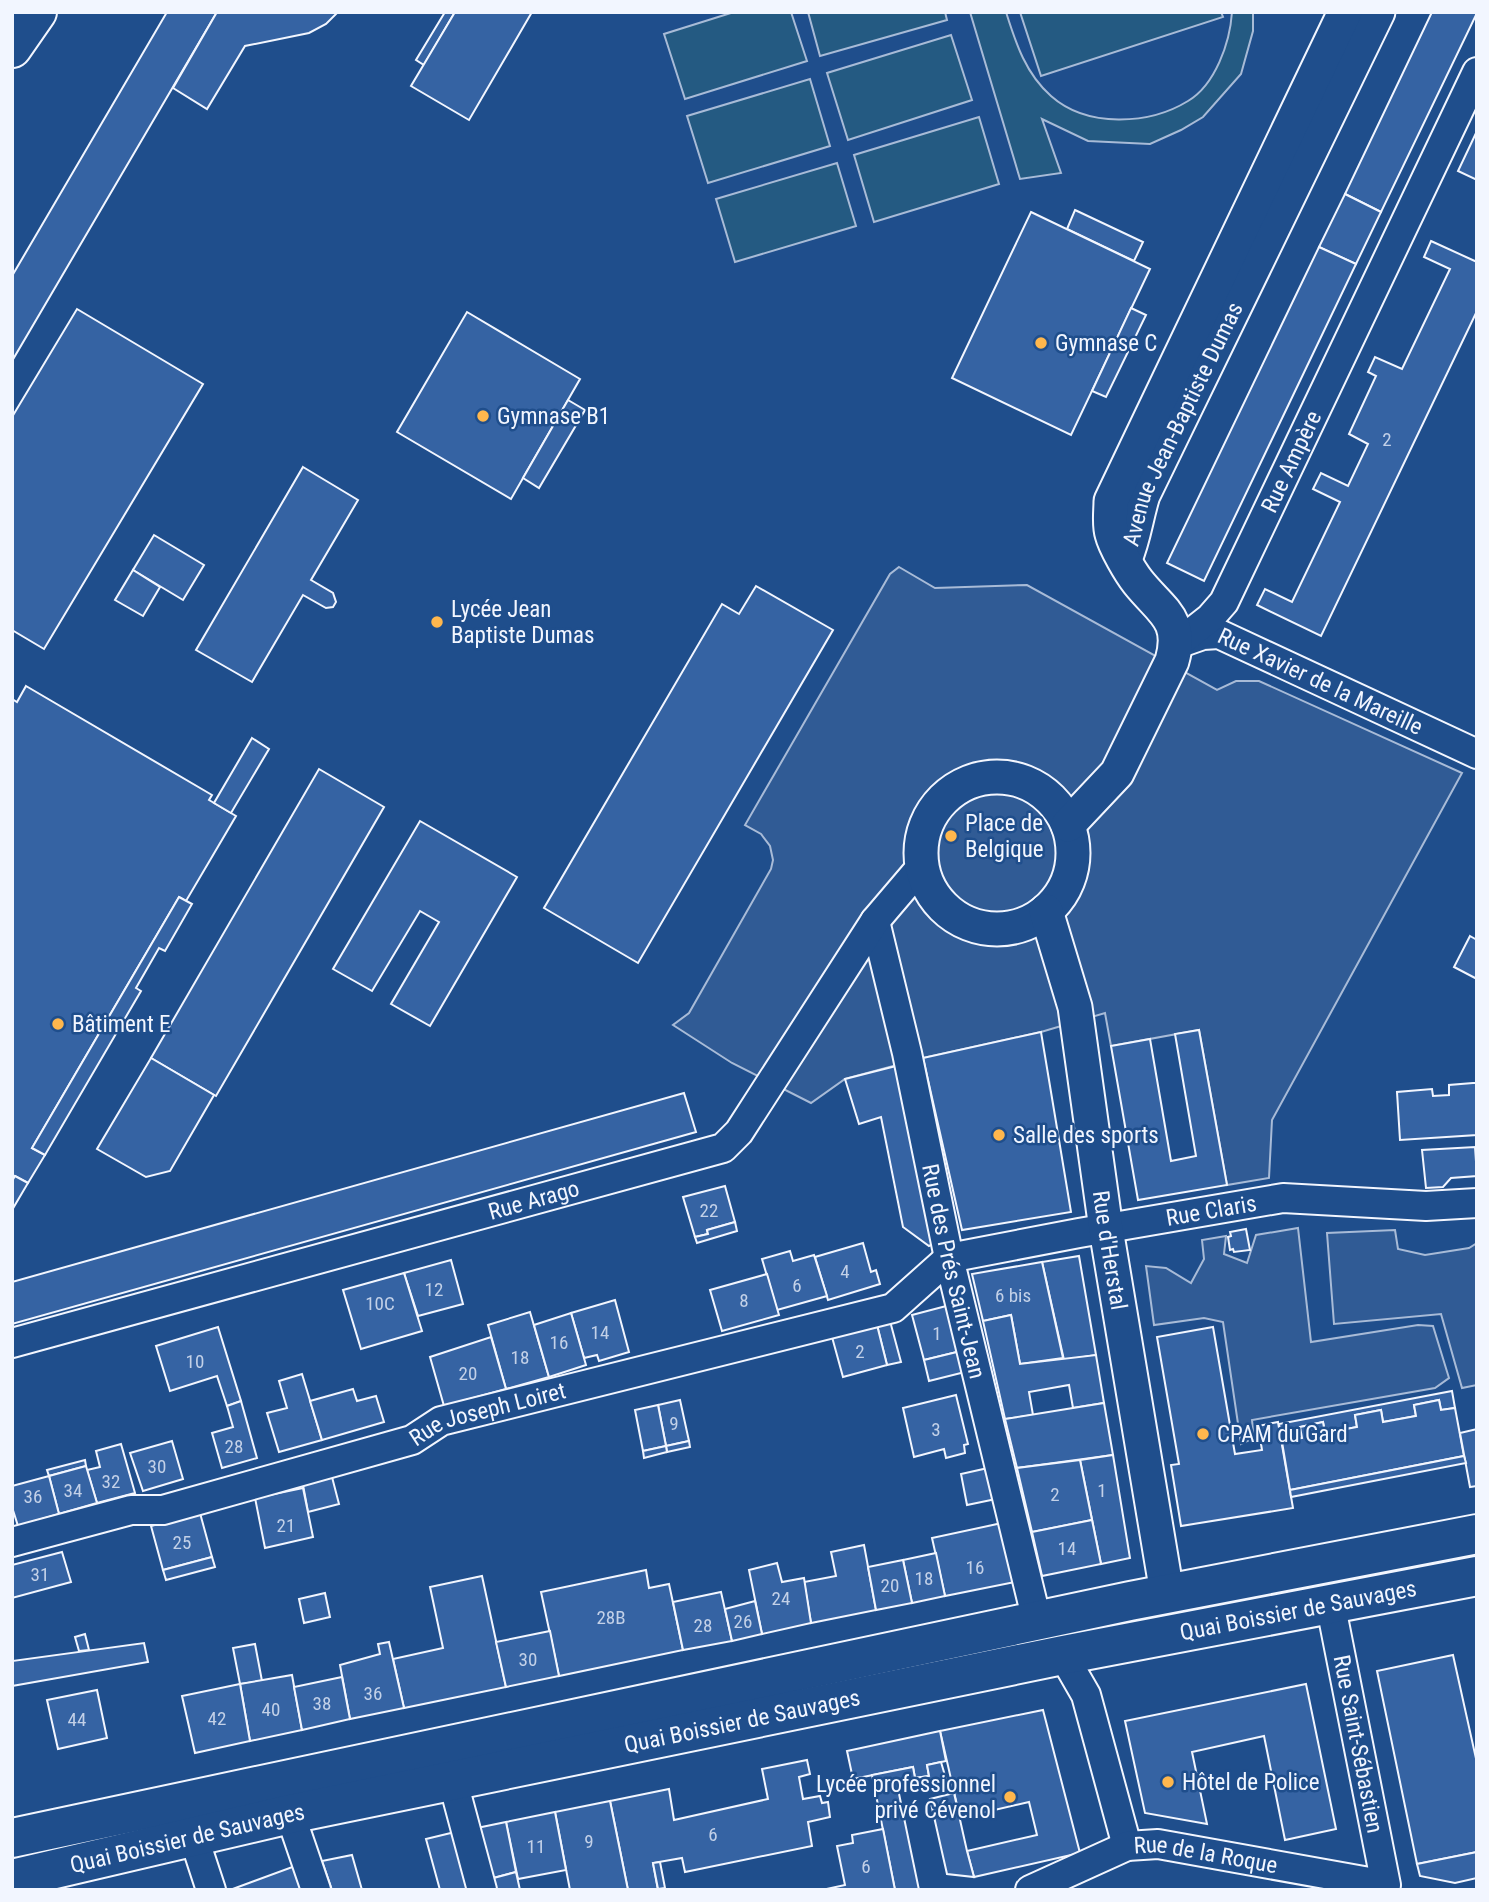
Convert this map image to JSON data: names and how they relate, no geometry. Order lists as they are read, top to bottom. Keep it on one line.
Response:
{"streets":{"main road":["Quai Boissier de Sauvages"],"street":["Avenue Jean-Baptiste Dumas","Rue Ampère","Rue Xavier de la Mareille","Rue Arago","Rue Claris","Rue d'Herstal","Rue des Prés Saint-Jean","Rue Joseph Loiret","Rue Saint-Sébastien","Rue de la Roque"]},"crossings":[["Rue Ampère","Rue Xavier de la Mareille"],["Rue Arago","Rue d'Herstal"],["Rue Arago","Rue des Prés Saint-Jean"],["Rue Claris","Rue d'Herstal"],["Rue Claris","Rue des Prés Saint-Jean"],["Rue Claris","Rue Joseph Loiret"],["Rue d'Herstal","Quai Boissier de Sauvages"],["Rue des Prés Saint-Jean","Rue Joseph Loiret"],["Rue des Prés Saint-Jean","Quai Boissier de Sauvages"],["Quai Boissier de Sauvages","Rue Saint-Sébastien"],["Rue Saint-Sébastien","Rue de la Roque"]],"places":["Gymnase C","Gymnase B1","Lycée Jean Baptiste Dumas","Place de Belgique","Bâtiment E","Salle des sports","CPAM du Gard","Hôtel de Police","Lycée professionnel privé Cévenol"],"house_numbers":["2","22","4","6","12","6 bis","8","10C","14","1","16","2","18","10","20","9","3","28","30","32","34","1","2","36","21","25","14","16","31","18","20","24","28B","26","28","30","36","38","40","42","44","6","9","11","6"]}
